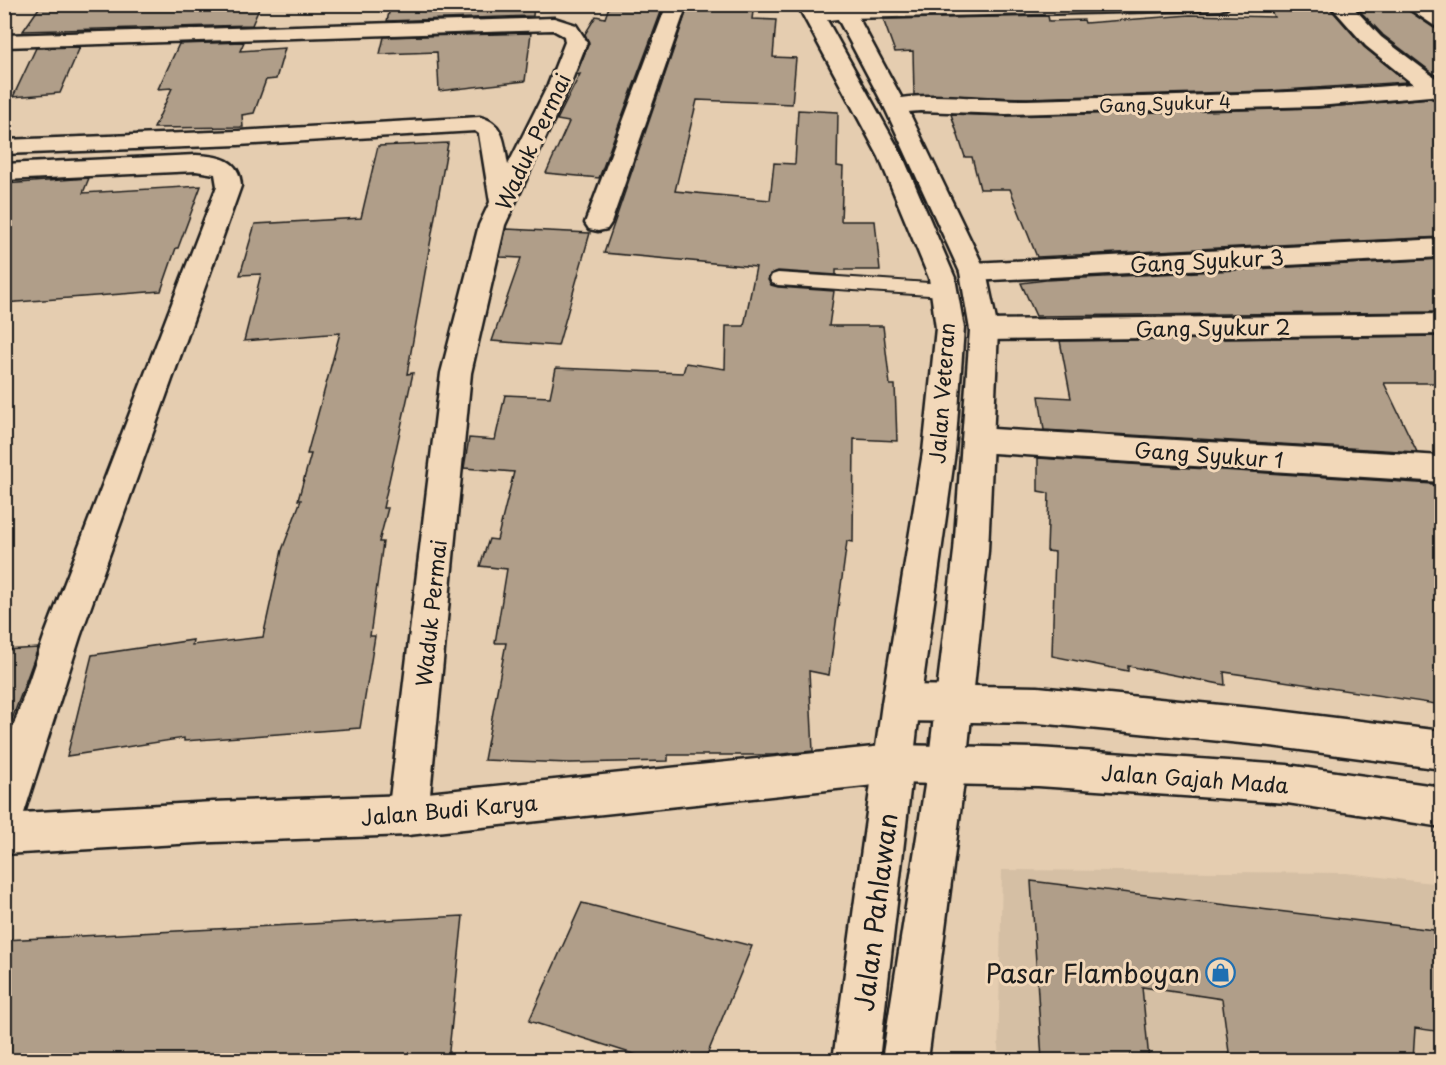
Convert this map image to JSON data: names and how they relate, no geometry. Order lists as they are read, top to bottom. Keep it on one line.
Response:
{"streets":{"main road":["Gang Syukur 4","Waduk Permai","Gang Syukur 3","Gang Syukur 2","Jalan Veteran","Gang Syukur 1","Jalan Gajah Mada","Jalan Budi Karya","Jalan Pahlawan"]},"crossings":[["Gang Syukur 4","Jalan Veteran"],["Waduk Permai","Jalan Budi Karya"],["Gang Syukur 3","Jalan Veteran"],["Gang Syukur 2","Jalan Veteran"],["Jalan Veteran","Gang Syukur 1"],["Jalan Veteran","Jalan Gajah Mada"],["Jalan Veteran","Jalan Budi Karya"],["Jalan Veteran","Jalan Pahlawan"],["Jalan Gajah Mada","Jalan Budi Karya"],["Jalan Budi Karya","Jalan Pahlawan"]],"places":{"shop":["Pasar Flamboyan"]}}
